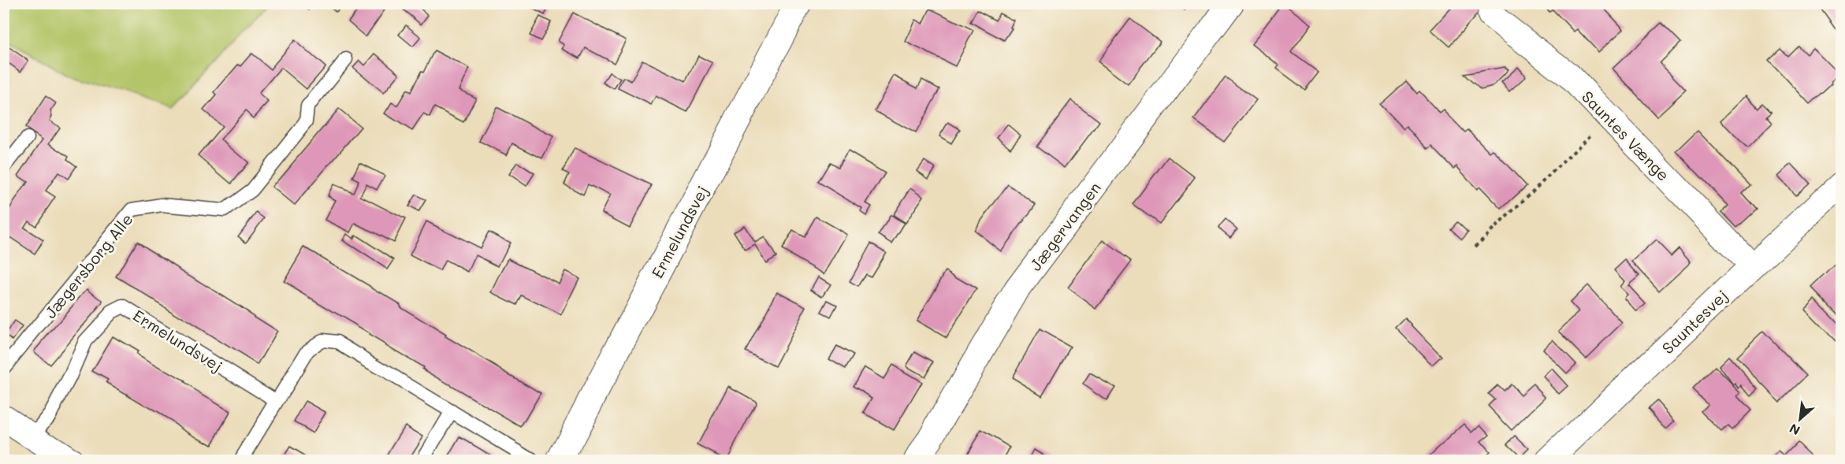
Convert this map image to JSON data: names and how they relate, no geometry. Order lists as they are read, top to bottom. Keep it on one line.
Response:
{"streets":{"street":["Sauntes Vænge","Jægervangen","Ermelundsvej","Sauntesvej"],"lane":["Jægersborg Alle"]},"crossings":[["Sauntes Vænge","Sauntesvej"]],"north":"bottom left"}
